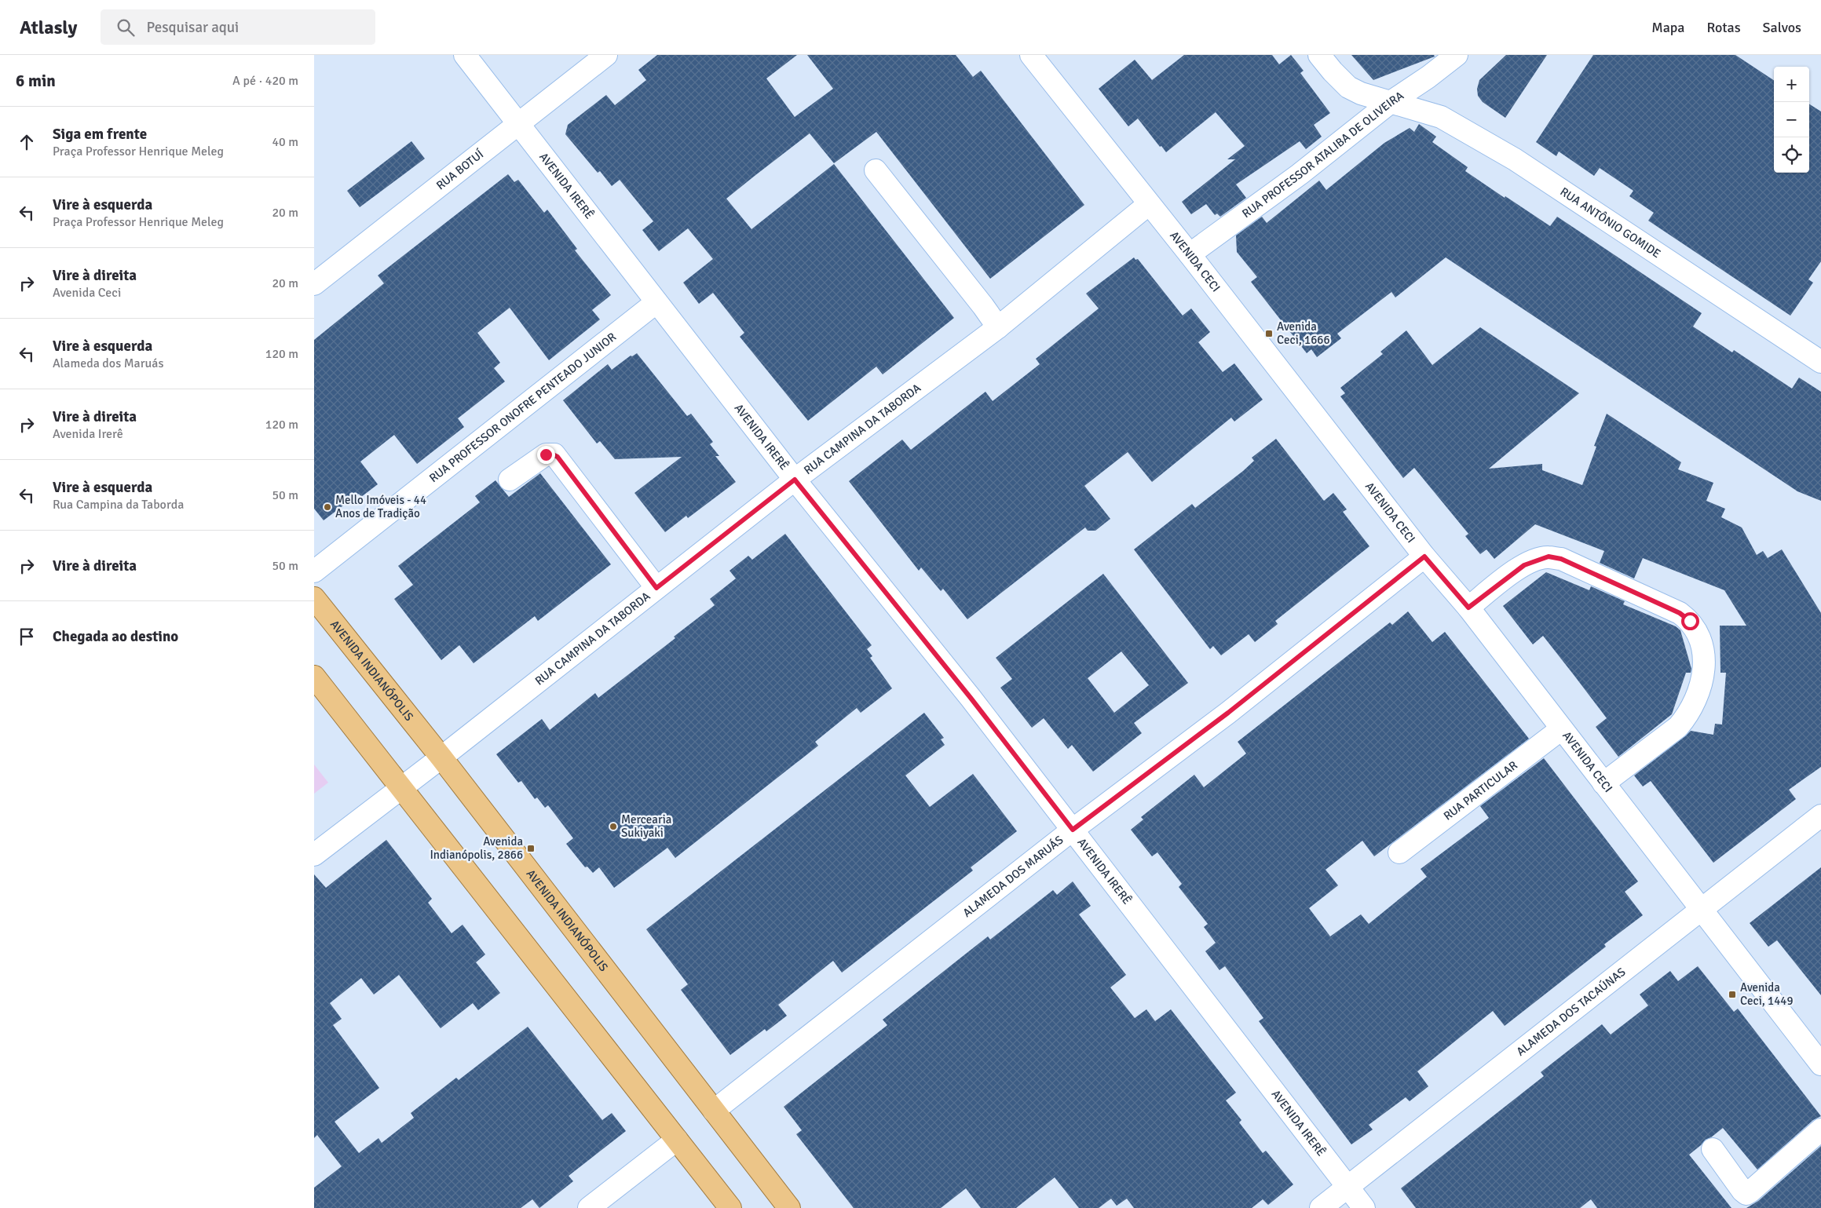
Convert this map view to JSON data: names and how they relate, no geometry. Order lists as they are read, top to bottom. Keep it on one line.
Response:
{"streets":{"main road":["AVENIDA INDIANÓPOLIS"],"street":["RUA PROFESSOR ATALIBA DE OLIVEIRA","RUA BOTUÍ","AVENIDA IRERÊ","RUA ANTÔNIO GOMIDE","AVENIDA CECI","RUA PROFESSOR ONOFRE PENTEADO JUNIOR","RUA CAMPINA DA TABORDA","RUA PARTICULAR","ALAMEDA DOS MARUÁS","ALAMEDA DOS TACAÚNAS"]},"crossings":[["RUA PROFESSOR ATALIBA DE OLIVEIRA","RUA ANTÔNIO GOMIDE"],["RUA PROFESSOR ATALIBA DE OLIVEIRA","AVENIDA CECI"],["RUA BOTUÍ","AVENIDA IRERÊ"],["AVENIDA IRERÊ","RUA PROFESSOR ONOFRE PENTEADO JUNIOR"],["AVENIDA IRERÊ","RUA CAMPINA DA TABORDA"],["AVENIDA IRERÊ","ALAMEDA DOS MARUÁS"],["AVENIDA IRERÊ","ALAMEDA DOS TACAÚNAS"],["AVENIDA CECI","RUA CAMPINA DA TABORDA"],["AVENIDA CECI","RUA PARTICULAR"],["AVENIDA CECI","ALAMEDA DOS MARUÁS"],["AVENIDA CECI","ALAMEDA DOS TACAÚNAS"],["RUA CAMPINA DA TABORDA","AVENIDA INDIANÓPOLIS"],["AVENIDA INDIANÓPOLIS","ALAMEDA DOS MARUÁS"]],"places":{"transit":["Avenida Ceci, 1666","Avenida Indianópolis, 2866","Avenida Ceci, 1449"],"other":["Mello Imóveis - 44 Anos de Tradição","Mercearia Sukiyaki"]},"page":{"header":"Atlasly","search":"Pesquisar aqui","nav":["Mapa","Rotas","Salvos"],"heading":["6 min","A pé · 420 m"],"map_buttons":["+","−"],"list":[["Siga em frente","Praça Professor Henrique Meleg","40 m"],["Vire à esquerda","Praça Professor Henrique Meleg","20 m"],["Vire à direita","Avenida Ceci","20 m"],["Vire à esquerda","Alameda dos Maruás","120 m"],["Vire à direita","Avenida Irerê","120 m"],["Vire à esquerda","Rua Campina da Taborda","50 m"],["Vire à direita","50 m"],"Chegada ao destino"]}}
